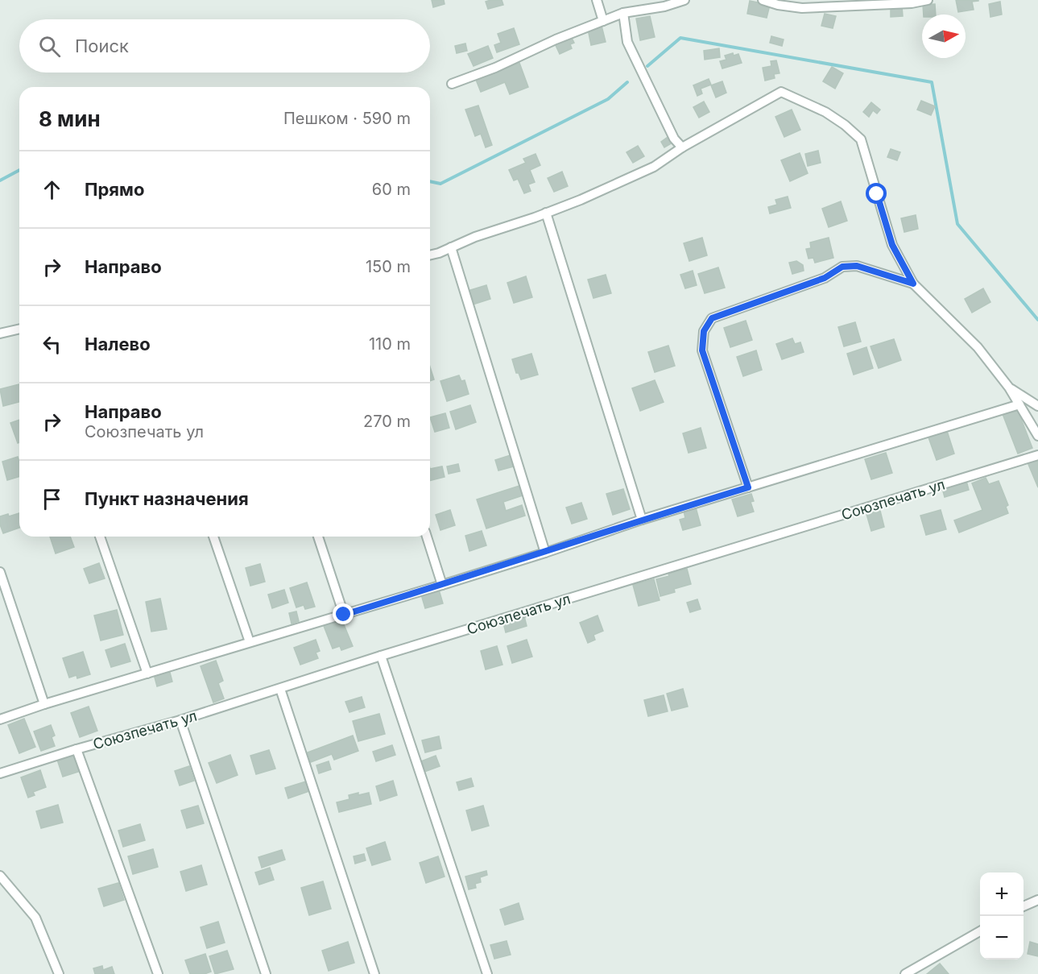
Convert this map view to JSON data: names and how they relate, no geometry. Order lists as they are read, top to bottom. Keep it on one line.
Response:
{"streets":{"street":["Союзпечать ул"]},"north":"right","page":{"search":"Поиск","heading":["8 мин","Пешком · 590 m"],"list":[["Прямо","60 m"],["Направо","150 m"],["Налево","110 m"],["Направо","Союзпечать ул","270 m"],"Пункт назначения"],"map_buttons":["+","−"]}}
